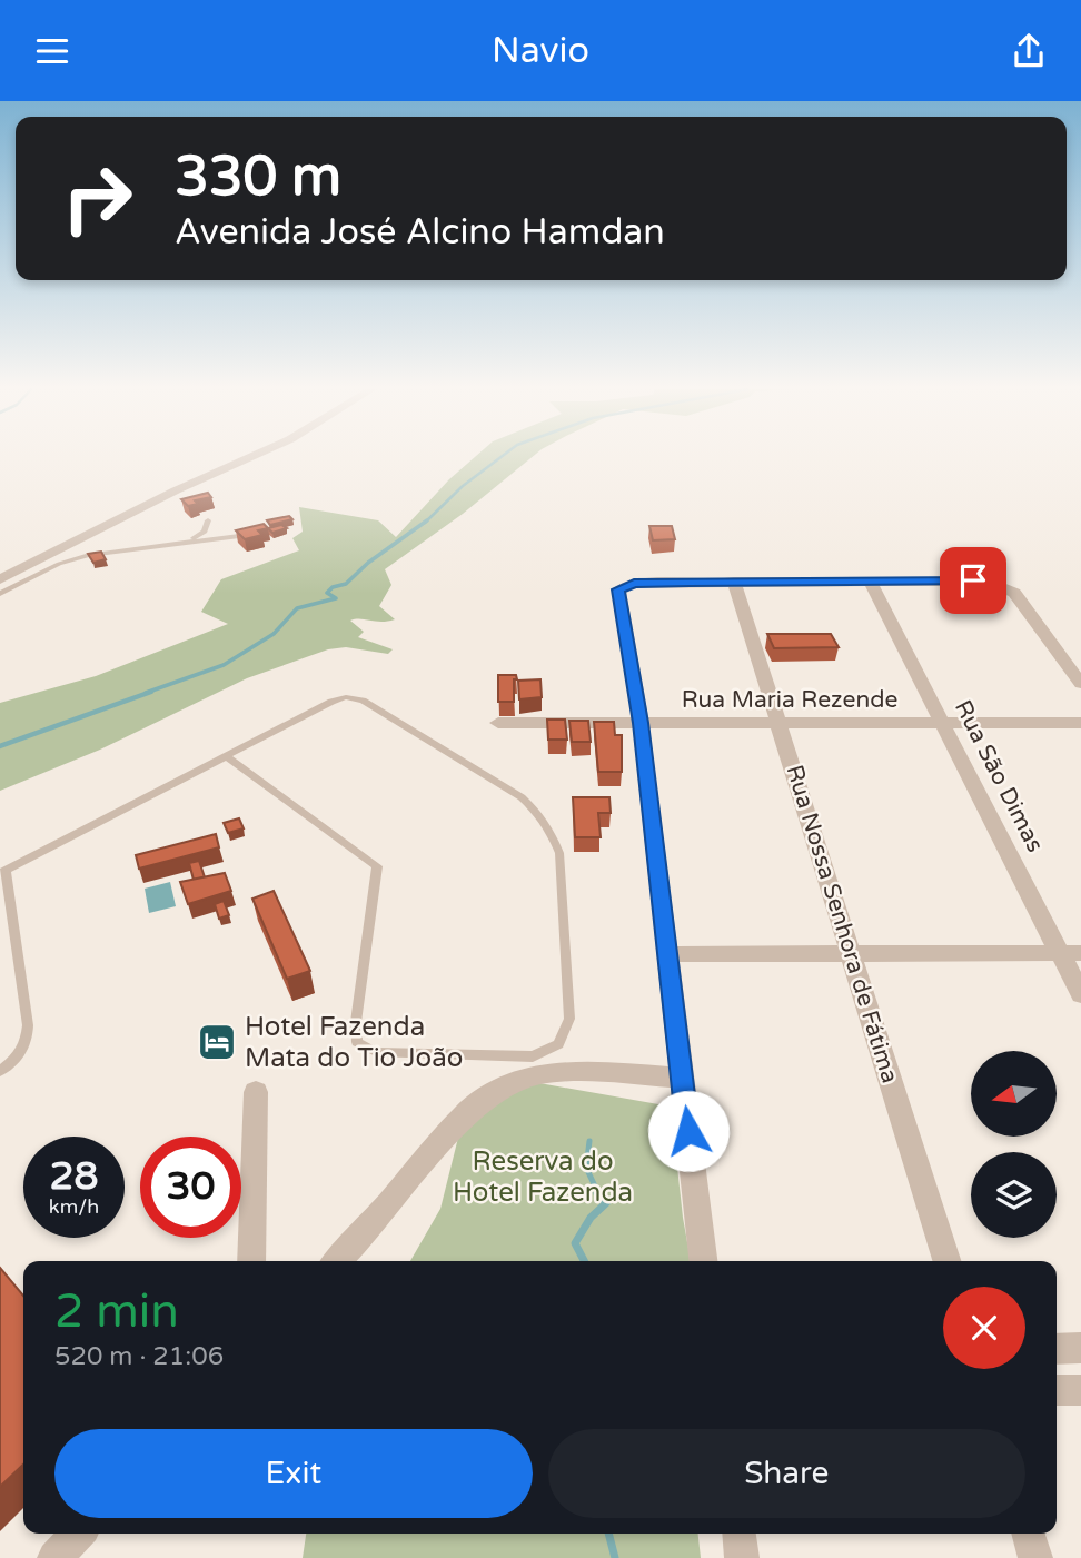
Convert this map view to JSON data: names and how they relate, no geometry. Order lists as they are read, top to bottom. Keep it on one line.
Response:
{"streets":{"street":["Rua Maria Rezende","Rua São Dimas","Rua Nossa Senhora de Fátima"]},"crossings":[["Rua Maria Rezende","Rua São Dimas"],["Rua Maria Rezende","Rua Nossa Senhora de Fátima"]],"parks":["Reserva do Hotel Fazenda"],"places":{"hotel":["Hotel Fazenda Mata do Tio João"]},"north":"left","page":{"header":"Navio","turn":["330 m","Avenida José Alcino Hamdan"],"speed":"28 km/h","limit":"30","heading":["2 min","520 m · 21:06"],"buttons":["Exit","Share"]}}
